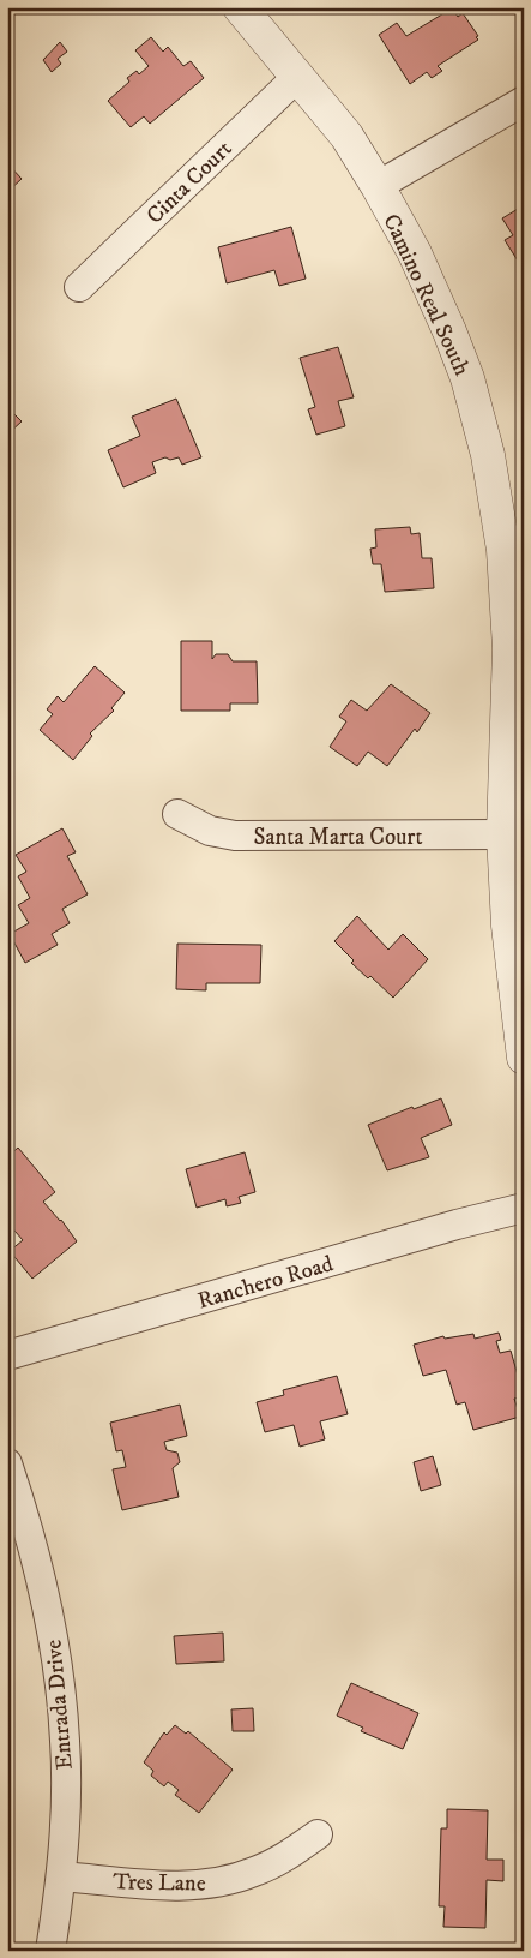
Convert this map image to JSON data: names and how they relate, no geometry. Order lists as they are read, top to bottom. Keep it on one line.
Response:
{"streets":{"street":["Cinta Court","Camino Real South","Santa Marta Court","Ranchero Road","Entrada Drive","Tres Lane"]},"crossings":[["Cinta Court","Camino Real South"],["Camino Real South","Santa Marta Court"],["Entrada Drive","Tres Lane"]]}
